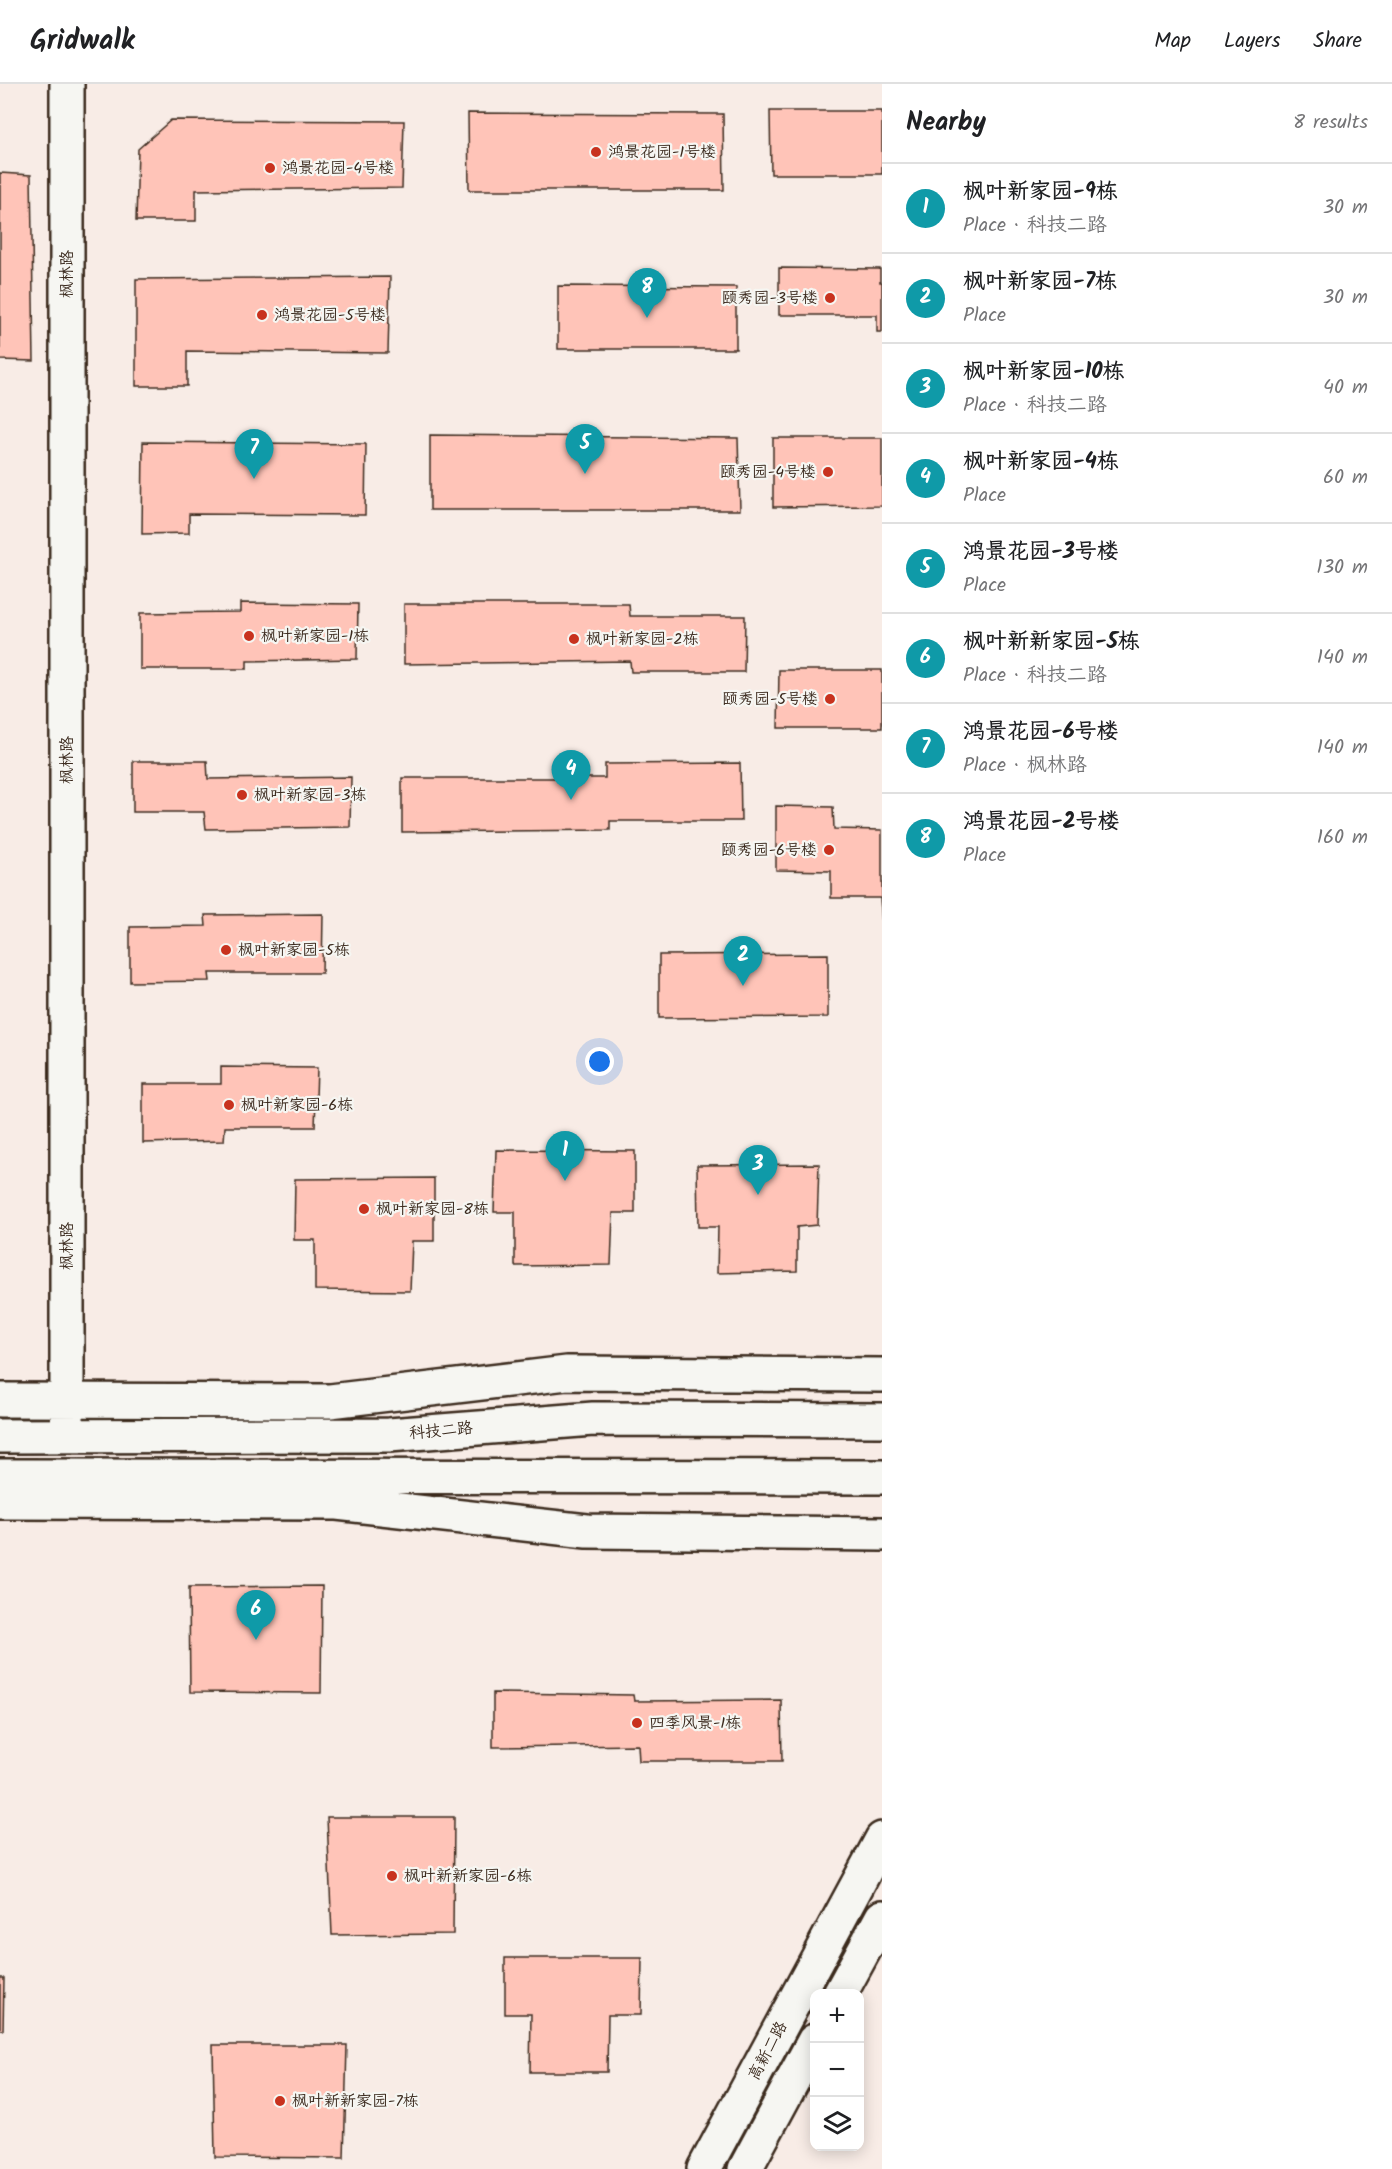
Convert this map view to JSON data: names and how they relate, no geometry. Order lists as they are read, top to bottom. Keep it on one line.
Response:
{"streets":{"street":["枫林路","科技二路","高新二路"]},"crossings":[["枫林路","科技二路"]],"places":["鸿景花园-1号楼","鸿景花园-4号楼","颐秀园-3号楼","鸿景花园-5号楼","颐秀园-4号楼","枫叶新家园-1栋","枫叶新家园-2栋","颐秀园-5号楼","枫叶新家园-3栋","颐秀园-6号楼","枫叶新家园-5栋","枫叶新家园-6栋","枫叶新家园-8栋","四季风景-1栋","枫叶新新家园-6栋","枫叶新新家园-7栋"],"page":{"header":"Gridwalk","nav":["Map","Layers","Share"],"heading":["Nearby","8 results"],"list":[{"mark":"1","name":"枫叶新家园-9栋","note":"Place · 科技二路","value":"30 m"},{"mark":"2","name":"枫叶新家园-7栋","note":"Place","value":"30 m"},{"mark":"3","name":"枫叶新家园-10栋","note":"Place · 科技二路","value":"40 m"},{"mark":"4","name":"枫叶新家园-4栋","note":"Place","value":"60 m"},{"mark":"5","name":"鸿景花园-3号楼","note":"Place","value":"130 m"},{"mark":"6","name":"枫叶新新家园-5栋","note":"Place · 科技二路","value":"140 m"},{"mark":"7","name":"鸿景花园-6号楼","note":"Place · 枫林路","value":"140 m"},{"mark":"8","name":"鸿景花园-2号楼","note":"Place","value":"160 m"}],"pins":["8","5","7","4","2","1","3","6"],"map_buttons":["+","−"]}}
